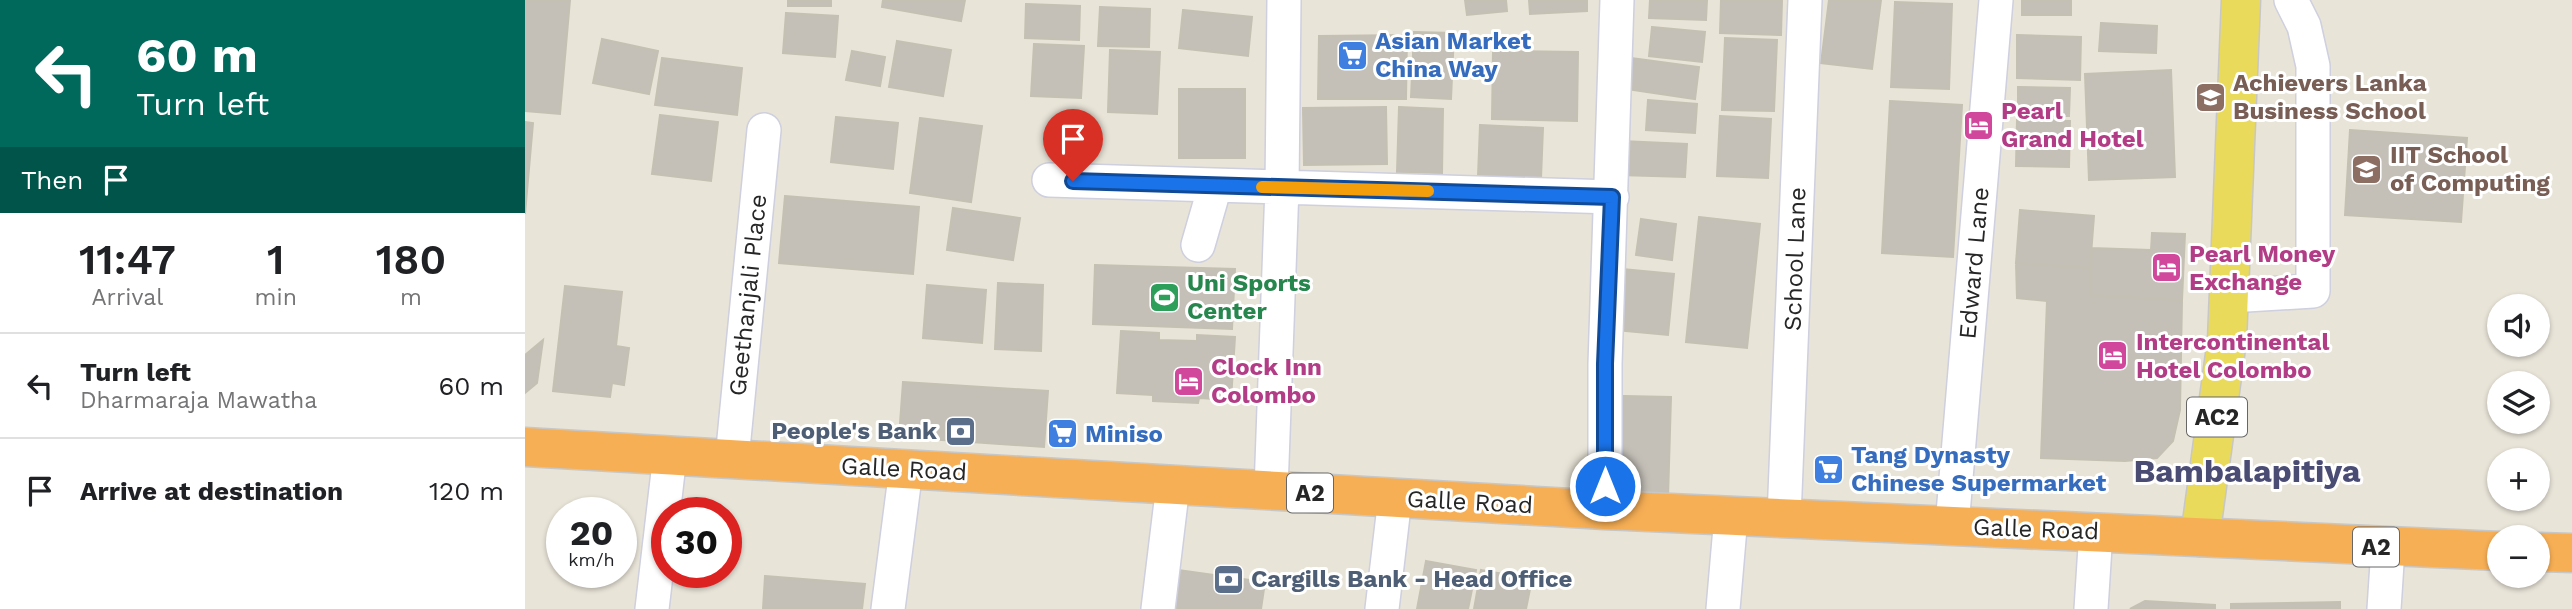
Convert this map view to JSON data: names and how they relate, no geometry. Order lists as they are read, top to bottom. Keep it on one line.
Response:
{"streets":{"highway":["Galle Road","A2"],"main road":["AC2"],"street":["School Lane","Edward Lane","Geethanjali Place"]},"crossings":[["School Lane","Galle Road"],["Edward Lane","Galle Road"],["Geethanjali Place","Galle Road"],["AC2","Galle Road"]],"districts":["Bambalapitiya"],"places":{"supermarket":["Asian Market China Way","Miniso","Tang Dynasty Chinese Supermarket"],"school or university":["Achievers Lanka Business School","IIT School of Computing"],"hotel":["Pearl Grand Hotel","Pearl Money Exchange","Intercontinental Hotel Colombo","Clock Inn Colombo"],"sports":["Uni Sports Center"],"bank":["People's Bank","Cargills Bank - Head Office"]},"page":{"turn":["60 m","Turn left"],"then":"Then","eta":["11:47","Arrival","1","min","180","m"],"map_buttons":["+","−"],"list":[{"name":"Turn left","note":"Dharmaraja Mawatha","value":"60 m"},{"name":"Arrive at destination","value":"120 m"}],"speed":"20 km/h","limit":"30"}}
